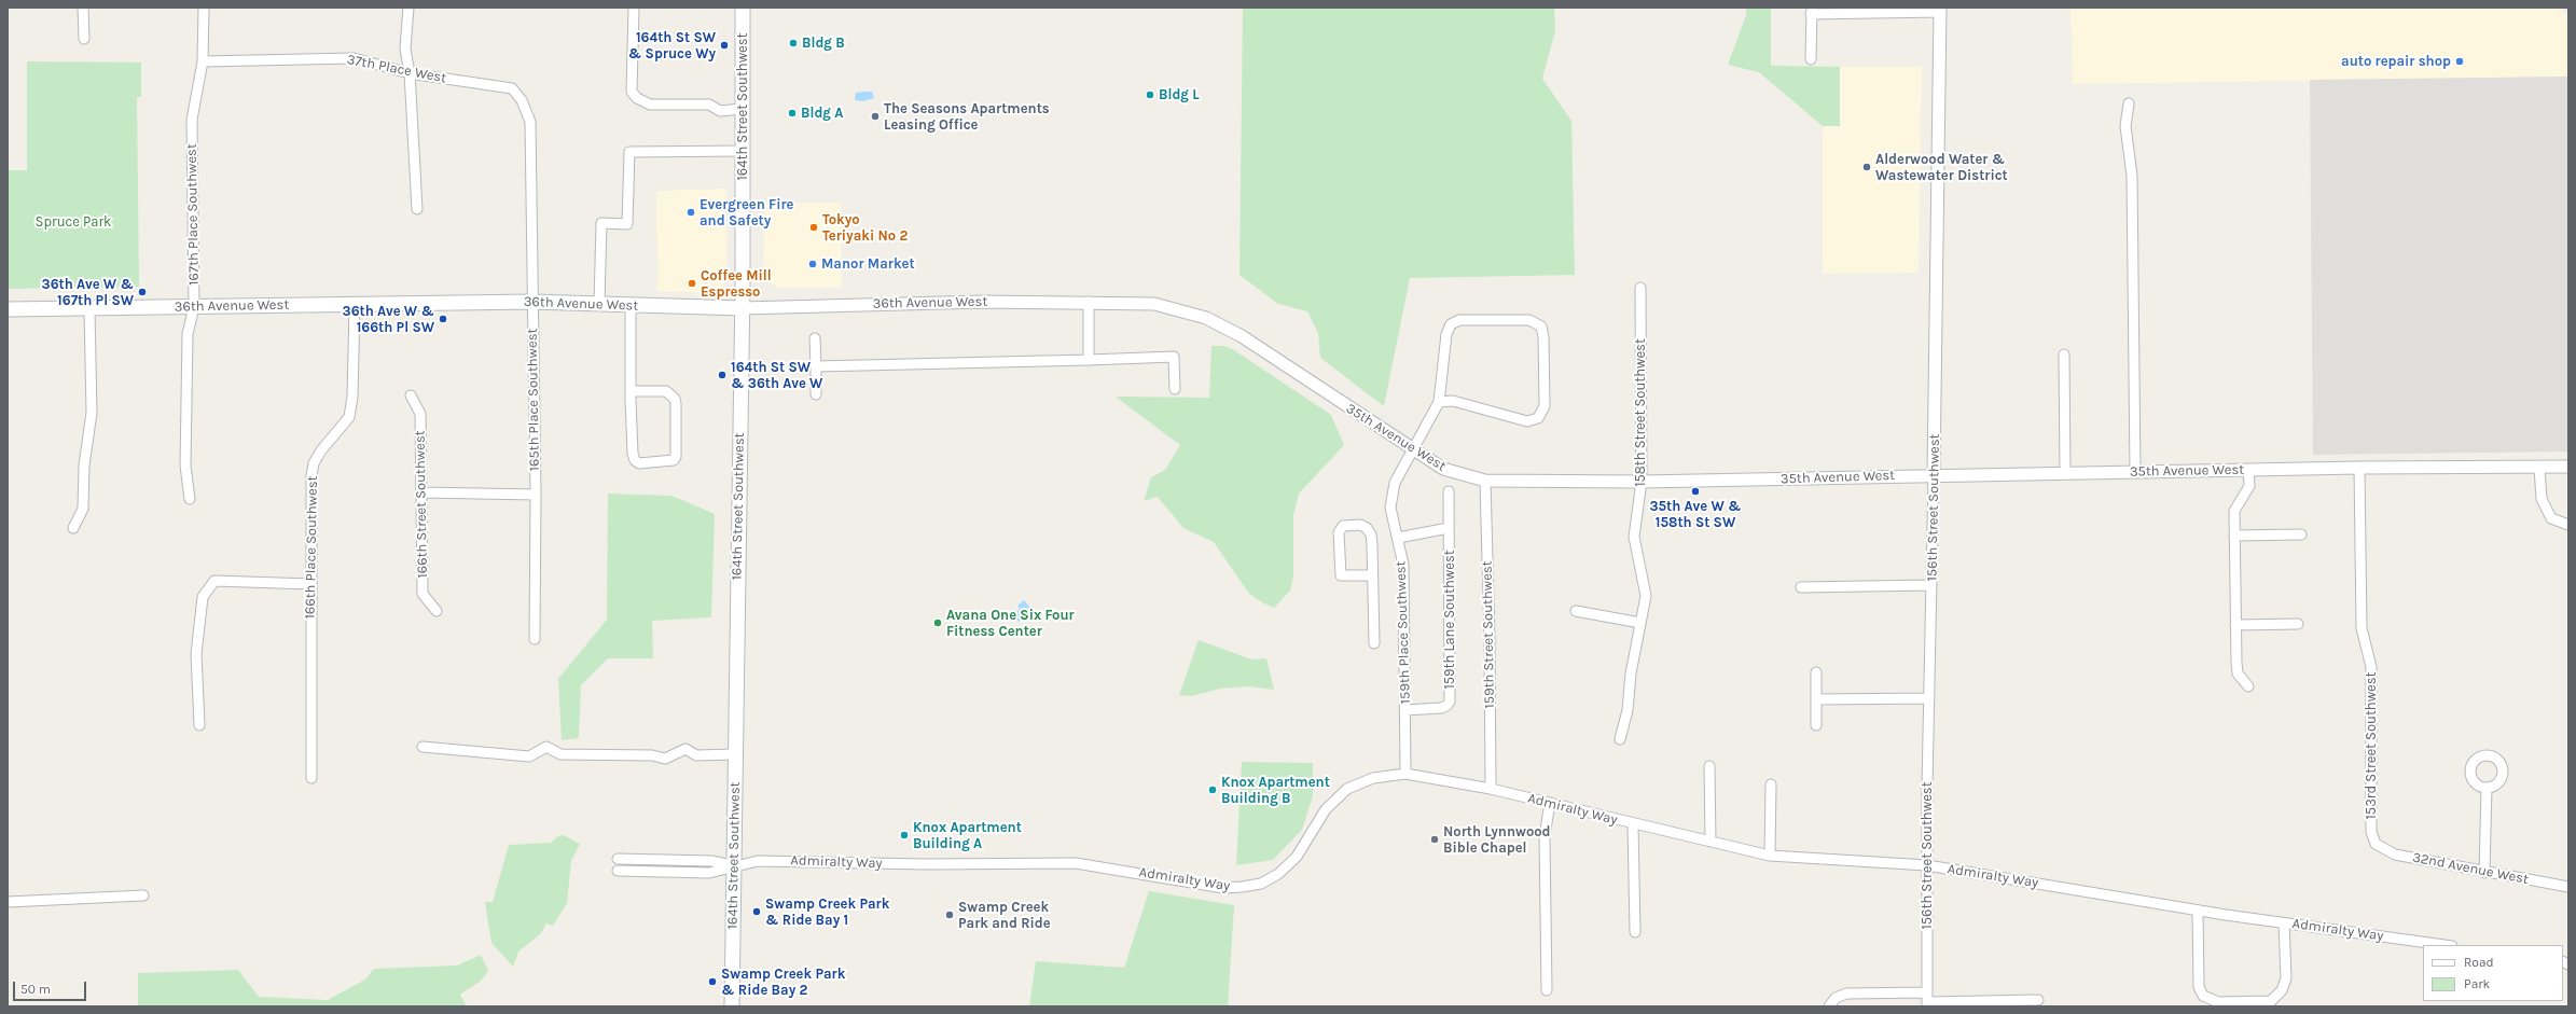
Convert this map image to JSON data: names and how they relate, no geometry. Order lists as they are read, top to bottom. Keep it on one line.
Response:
{"streets":{"main road":["164th Street Southwest","36th Avenue West"],"street":["37th Place West","167th Place Southwest","165th Place Southwest","158th Street Southwest","35th Avenue West","166th Street Southwest","156th Street Southwest","166th Place Southwest","159th Lane Southwest","159th Place Southwest","159th Street Southwest","153rd Street Southwest","Admiralty Way","32nd Avenue West"]},"crossings":[["37th Place West","167th Place Southwest"],["37th Place West","165th Place Southwest"],["164th Street Southwest","36th Avenue West"],["164th Street Southwest","Admiralty Way"],["167th Place Southwest","36th Avenue West"],["36th Avenue West","165th Place Southwest"],["36th Avenue West","35th Avenue West"],["36th Avenue West","166th Place Southwest"],["158th Street Southwest","35th Avenue West"],["35th Avenue West","156th Street Southwest"],["35th Avenue West","159th Place Southwest"],["35th Avenue West","159th Street Southwest"],["35th Avenue West","153rd Street Southwest"],["156th Street Southwest","Admiralty Way"],["159th Lane Southwest","159th Place Southwest"],["159th Place Southwest","Admiralty Way"],["159th Street Southwest","Admiralty Way"],["153rd Street Southwest","32nd Avenue West"]],"parks":["Spruce Park"],"places":["Bldg B","164th St SW & Spruce Wy","auto repair shop","Bldg L","Bldg A","The Seasons Apartments Leasing Office","Alderwood Water & Wastewater District","Evergreen Fire and Safety","Tokyo Teriyaki No 2","Manor Market","Coffee Mill Espresso","36th Ave W & 167th Pl SW","36th Ave W & 166th Pl SW","164th St SW & 36th Ave W","35th Ave W & 158th St SW","Avana One Six Four Fitness Center","Knox Apartment Building B","Knox Apartment Building A","North Lynnwood Bible Chapel","Swamp Creek Park & Ride Bay 1","Swamp Creek Park and Ride","Swamp Creek Park & Ride Bay 2"],"legend":["Road","Park"],"scale_bar":"50 m"}
